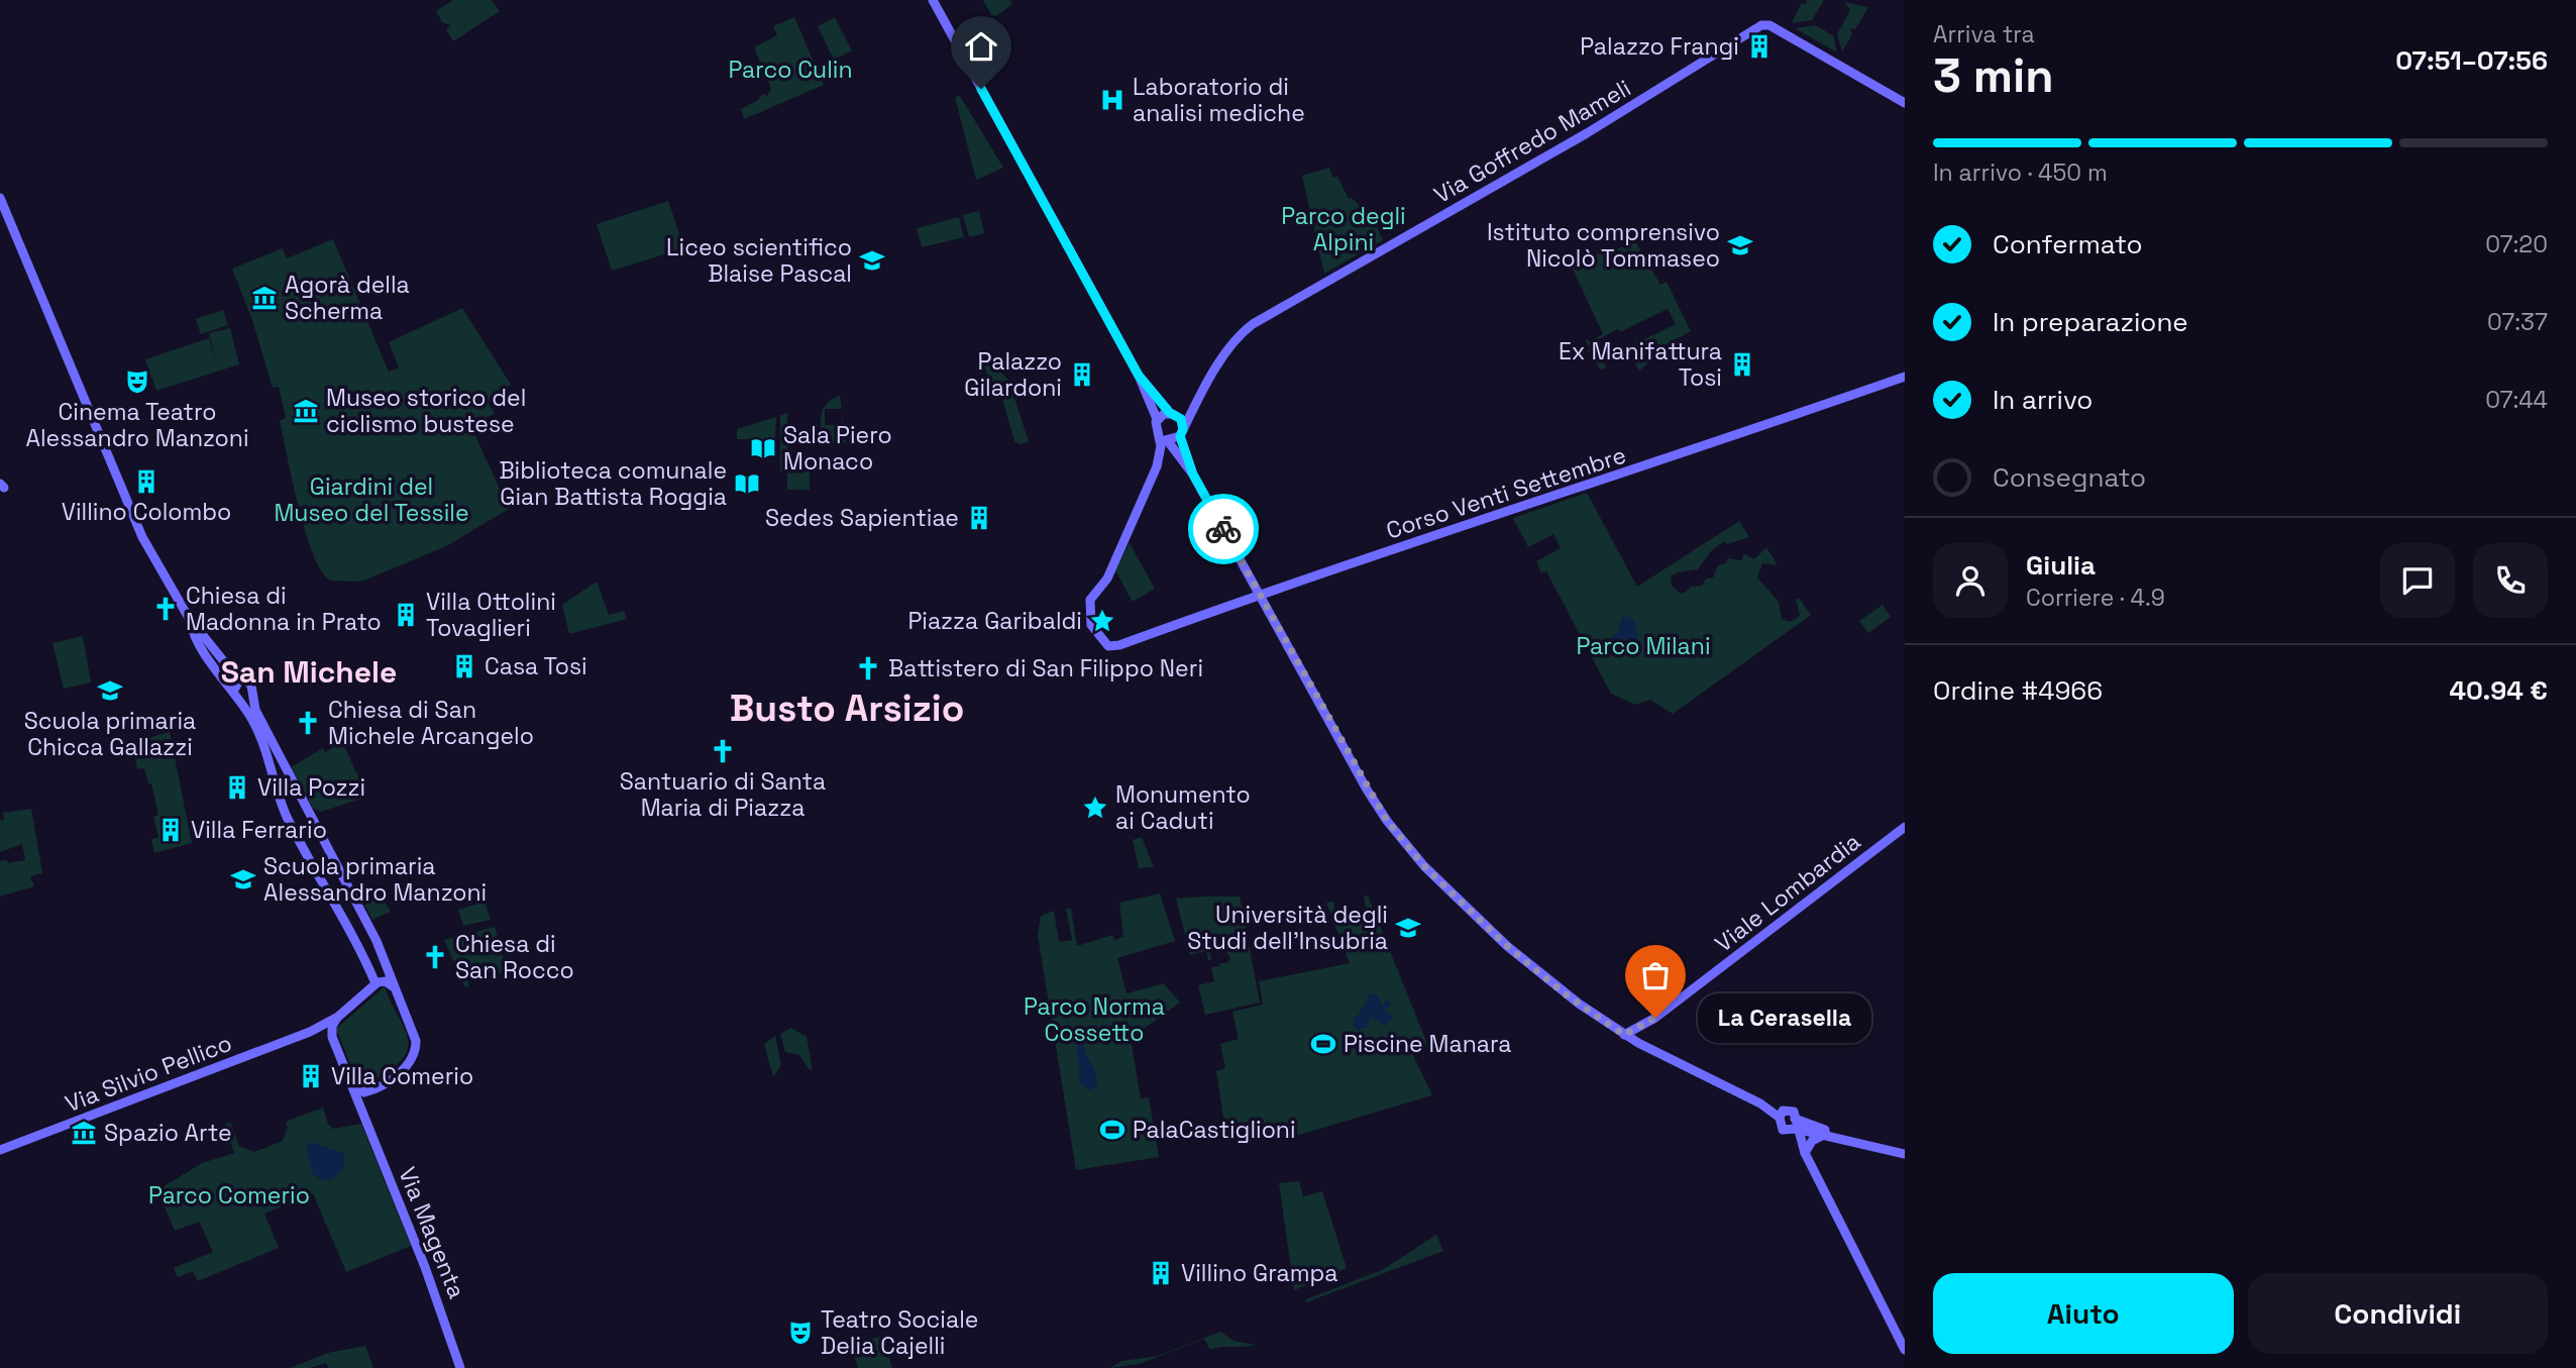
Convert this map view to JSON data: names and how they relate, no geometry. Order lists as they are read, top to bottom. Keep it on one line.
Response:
{"streets":{"street":["Via Goffredo Mameli","Corso Venti Settembre","Viale Lombardia","Via Silvio Pellico","Via Magenta"]},"crossings":[["Via Goffredo Mameli","Corso Venti Settembre"],["Via Silvio Pellico","Via Magenta"]],"districts":["San Michele","Busto Arsizio"],"parks":["Parco Culin","Parco degli Alpini","Giardini del Museo del Tessile","Parco Milani","Parco Norma Cossetto","Parco Comerio"],"places":{"building":["Palazzo Frangi","Ex Manifattura Tosi","Palazzo Gilardoni","Villino Colombo","Sedes Sapientiae","Villa Ottolini Tovaglieri","Casa Tosi","Villa Pozzi","Villa Ferrario","Villa Comerio","Villino Grampa"],"hospital":["Laboratorio di analisi mediche"],"school or university":["Istituto comprensivo Nicolò Tommaseo","Liceo scientifico Blaise Pascal","Scuola primaria Chicca Gallazzi","Scuola primaria Alessandro Manzoni","Università degli Studi dell'Insubria"],"museum":["Agorà della Scherma","Museo storico del ciclismo bustese","Spazio Arte"],"theatre":["Cinema Teatro Alessandro Manzoni","Teatro Sociale Delia Cajelli"],"library":["Sala Piero Monaco","Biblioteca comunale Gian Battista Roggia"],"church":["Chiesa di Madonna in Prato","Battistero di San Filippo Neri","Chiesa di San Michele Arcangelo","Santuario di Santa Maria di Piazza","Chiesa di San Rocco"],"place":["Piazza Garibaldi","Monumento ai Caduti"],"other":["La Cerasella"],"sports":["Piscine Manara","PalaCastiglioni"]},"page":{"heading":["3 min","Arriva tra","07:51–07:56"],"panel":["Giulia","Corriere · 4.9","Ordine #4966","40.94 €"],"bar":"In arrivo · 450 m","list":[["Confermato","07:20"],["In preparazione","07:37"],["In arrivo","07:44"],"Consegnato"],"bubble":"La Cerasella","buttons":["Aiuto","Condividi"]}}
